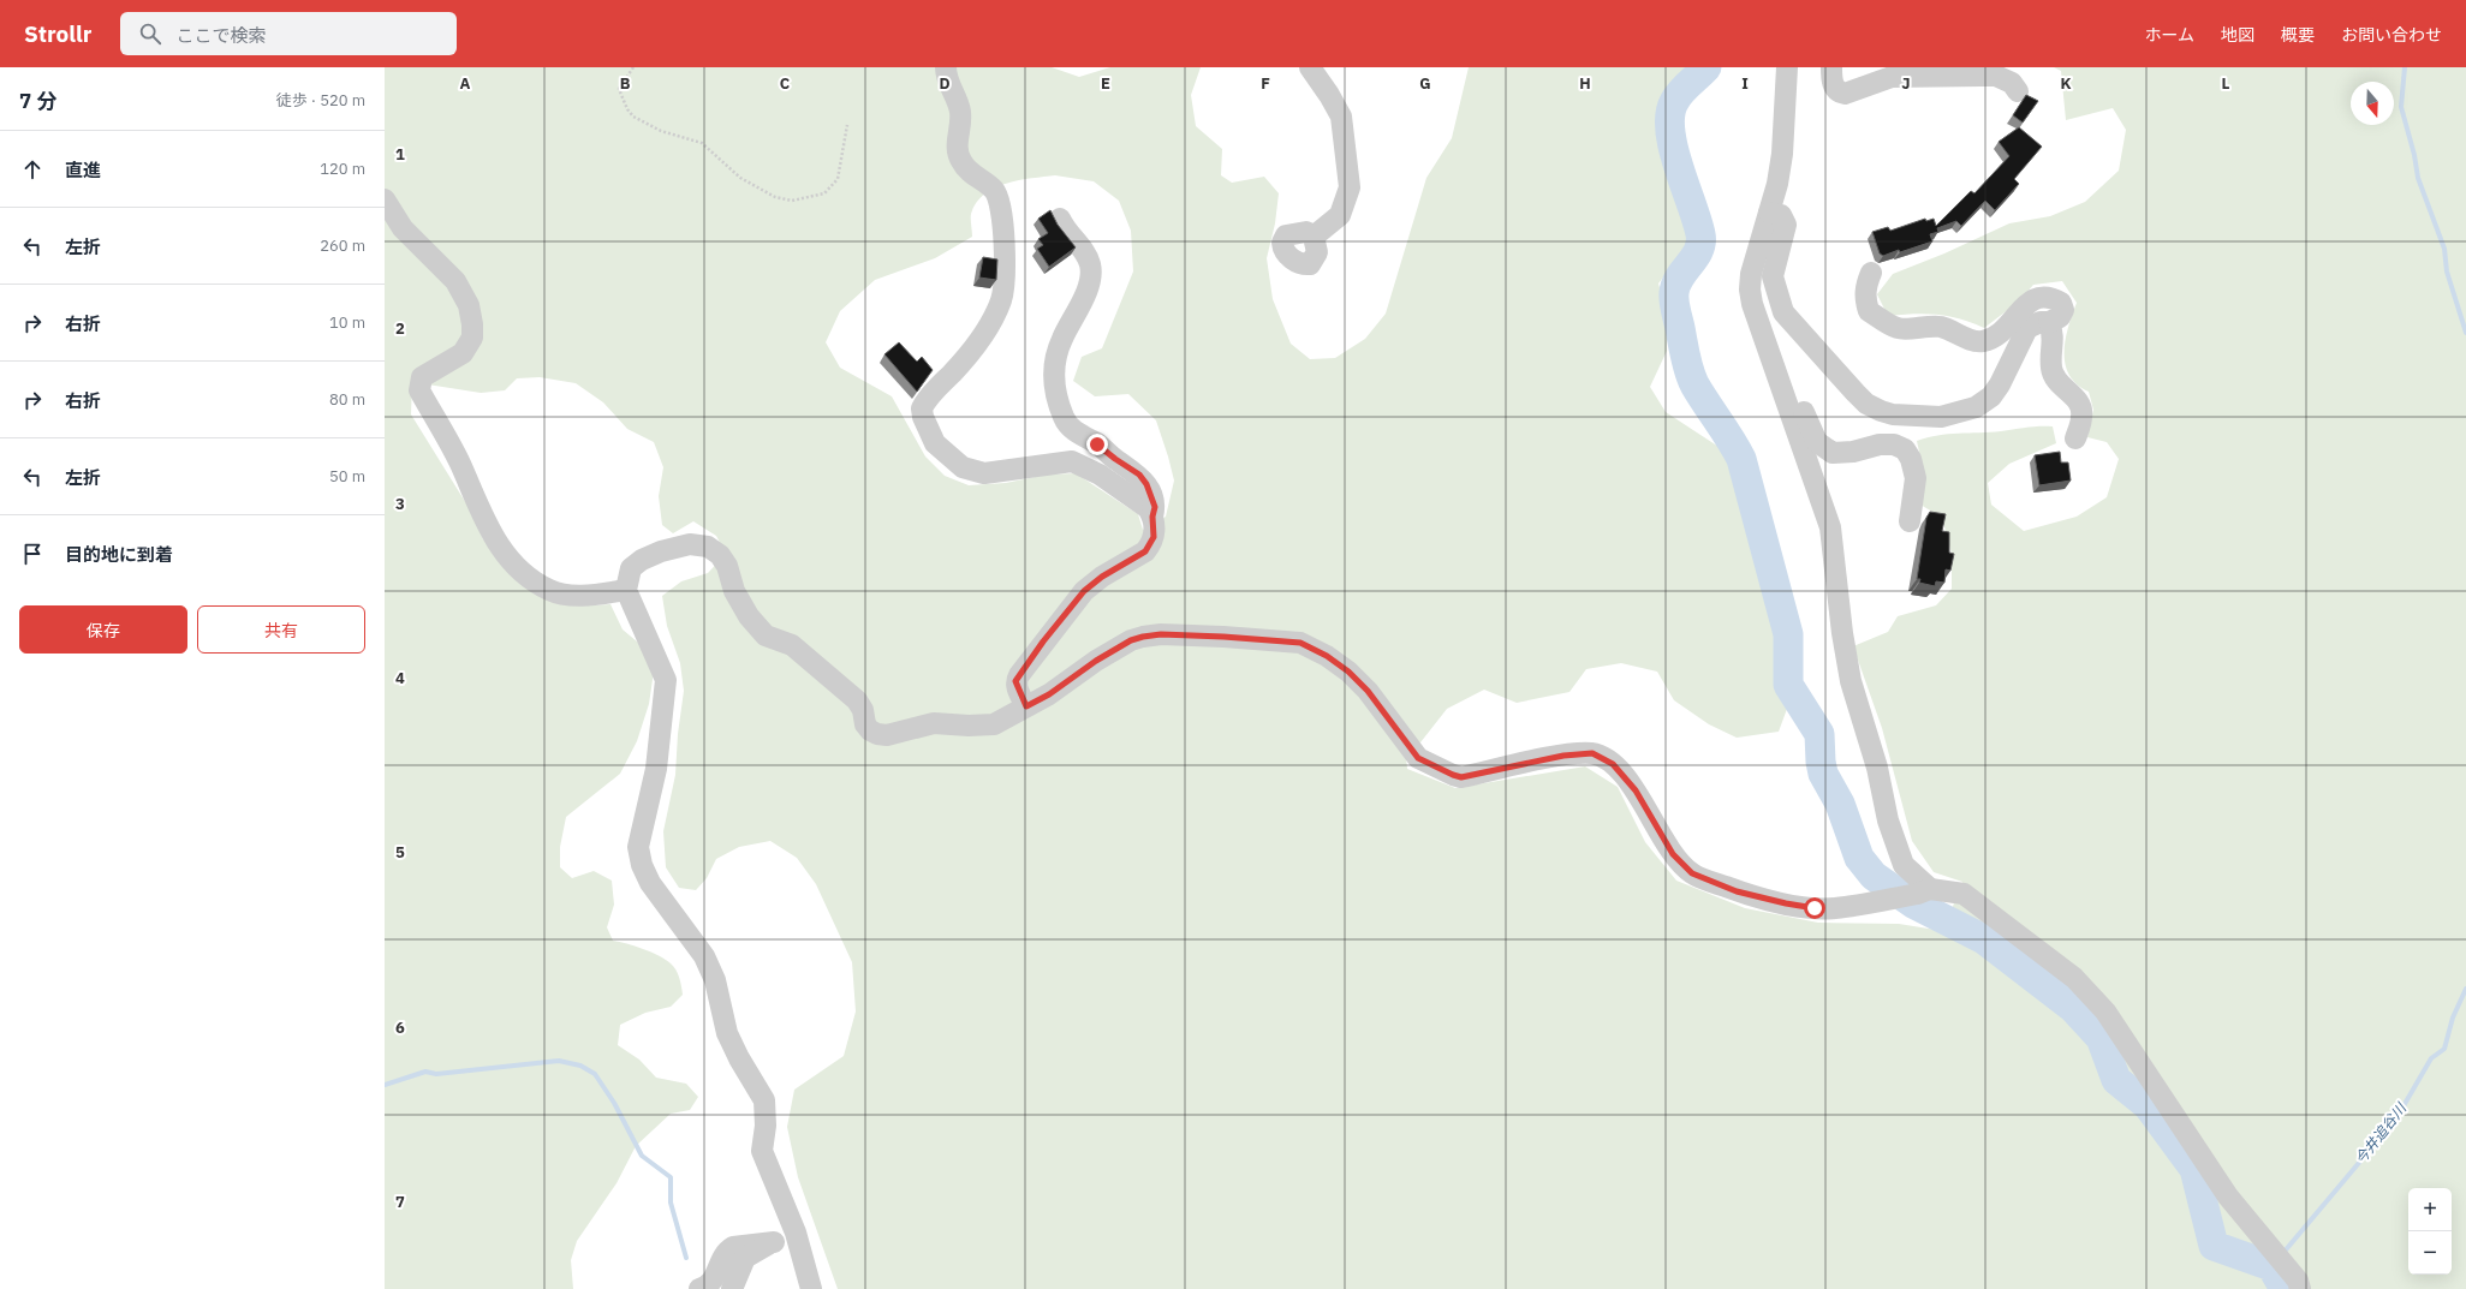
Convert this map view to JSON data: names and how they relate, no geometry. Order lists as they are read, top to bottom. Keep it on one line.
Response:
{"water":["今井追谷川"],"north":"bottom","page":{"header":"Strollr","search":"ここで検索","nav":["ホーム","地図","概要","お問い合わせ"],"heading":["7 分","徒歩 · 520 m"],"list":[["直進","120 m"],["左折","260 m"],["右折","10 m"],["右折","80 m"],["左折","50 m"],"目的地に到着"],"buttons":["保存","共有"],"map_buttons":["+","−"]},"grid":{"columns":["A","B","C","D","E","F","G","H","I","J","K","L"],"rows":["1","2","3","4","5","6","7"]}}
